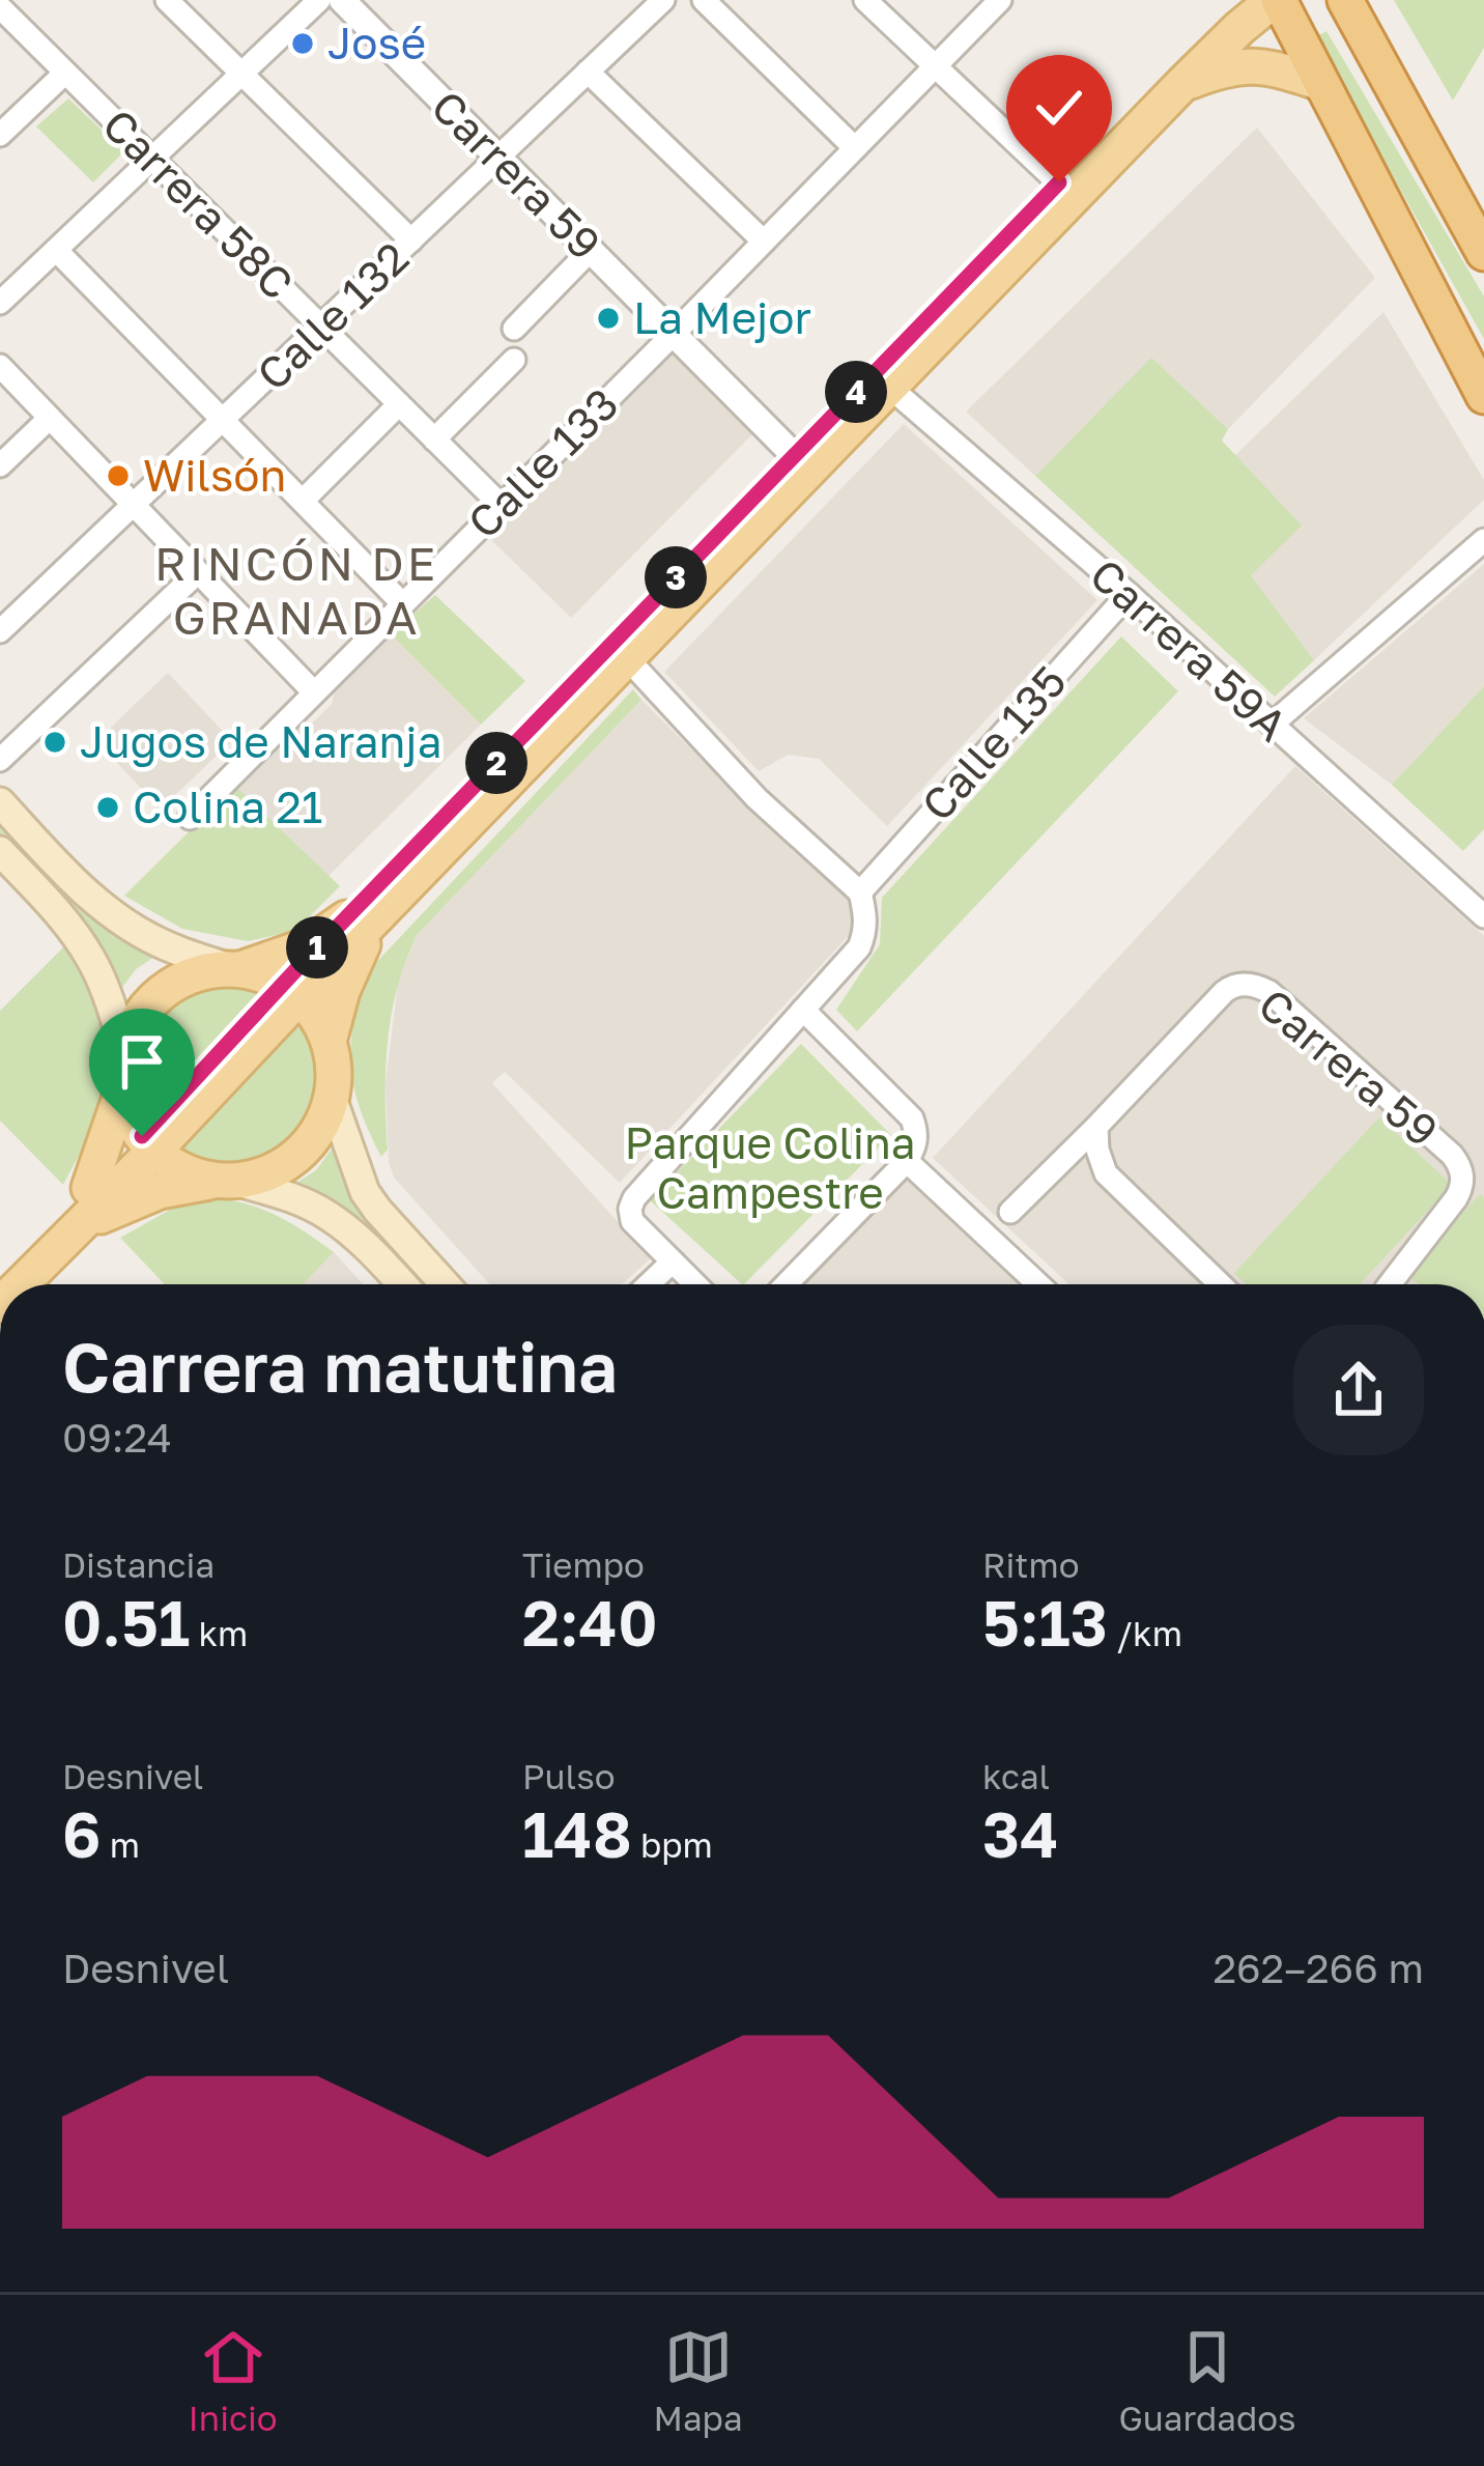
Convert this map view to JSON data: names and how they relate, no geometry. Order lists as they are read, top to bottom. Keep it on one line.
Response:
{"streets":{"street":["Carrera 59","Carrera 58C","Calle 132","Calle 133","Carrera 59A","Calle 135"]},"crossings":[["Carrera 59","Calle 132"],["Carrera 59","Calle 133"],["Carrera 58C","Calle 132"],["Carrera 58C","Calle 133"],["Carrera 59A","Calle 135"]],"districts":["RINCÓN DE GRANADA"],"parks":["Parque Colina Campestre"],"places":["José","La Mejor","Wilsón","Jugos de Naranja","Colina 21"],"page":{"pins":["4","3","2","1"],"heading":["Carrera matutina","09:24"],"stats":[["Distancia","0.51 km"],["Tiempo","2:40"],["Ritmo","5:13 /km"],["Desnivel","6 m"],["Pulso","148 bpm"],["kcal","34"]],"chart":["Desnivel","262–266 m"],"tabs":["Inicio","Mapa","Guardados"]}}
